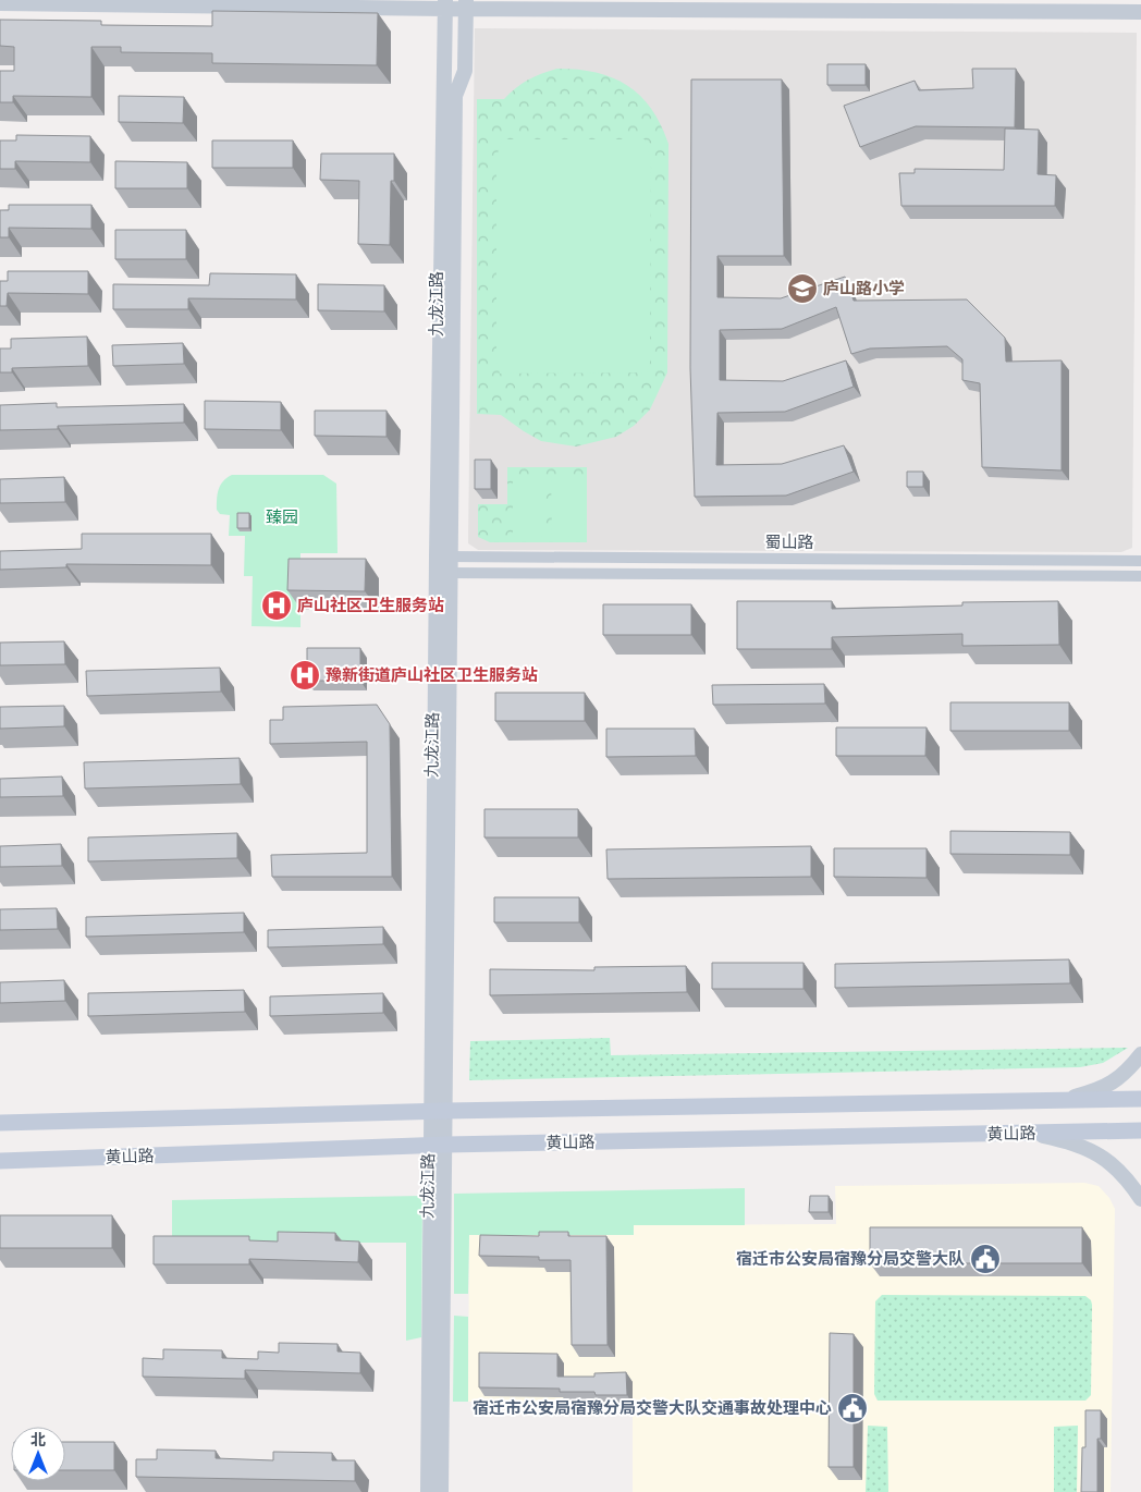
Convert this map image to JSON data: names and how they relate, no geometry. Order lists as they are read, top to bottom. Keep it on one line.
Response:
{"streets":{"main road":["黄山路"],"street":["九龙江路","蜀山路"]},"crossings":[["九龙江路","蜀山路"],["九龙江路","黄山路"]],"parks":["臻园"],"places":{"school or university":["庐山路小学"],"hospital":["庐山社区卫生服务站","豫新街道庐山社区卫生服务站"],"public building":["宿迁市公安局宿豫分局交警大队","宿迁市公安局宿豫分局交警大队交通事故处理中心"]},"north":"top"}
